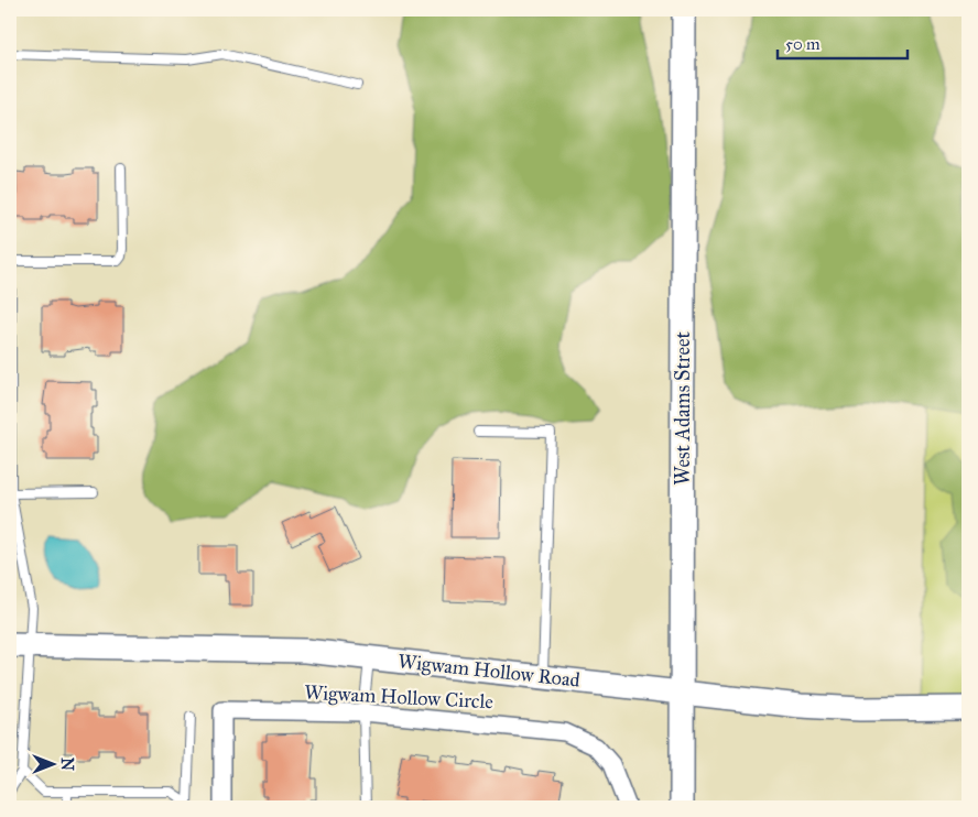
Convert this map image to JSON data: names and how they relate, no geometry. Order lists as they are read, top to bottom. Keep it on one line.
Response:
{"streets":{"street":["West Adams Street","Wigwam Hollow Road","Wigwam Hollow Circle"]},"crossings":[["West Adams Street","Wigwam Hollow Road"]],"scale_bar":"50 m","north":"right"}
